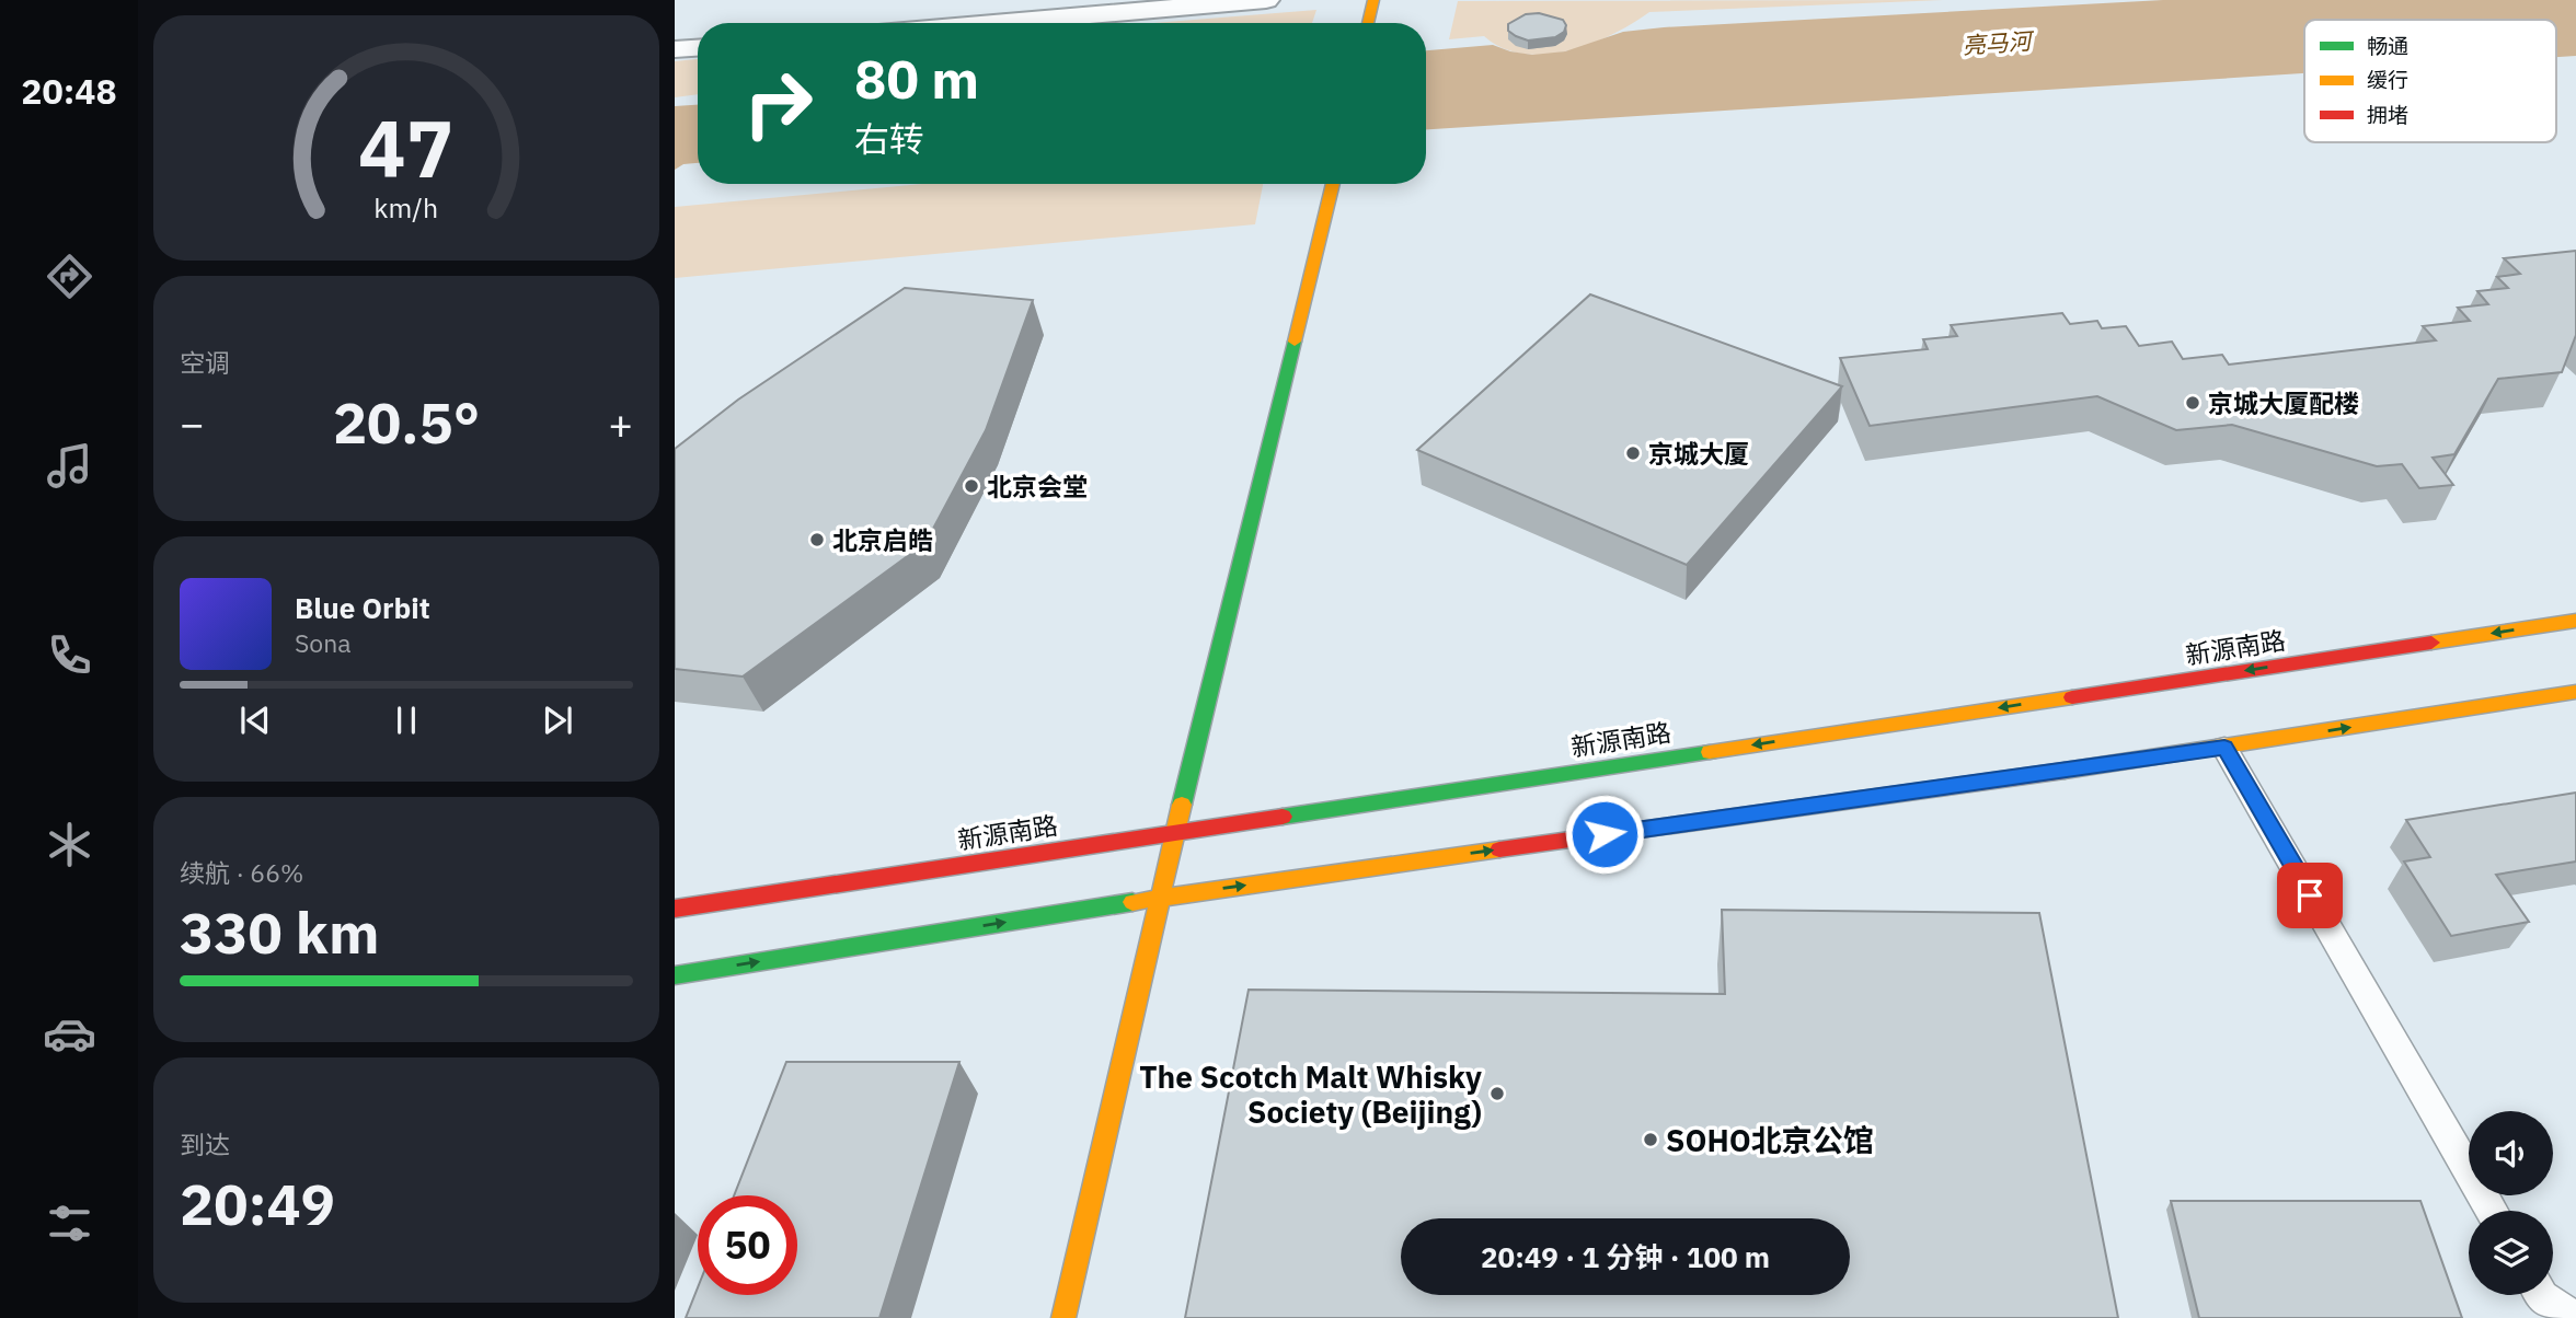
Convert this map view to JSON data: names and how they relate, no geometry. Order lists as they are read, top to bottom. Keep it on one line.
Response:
{"streets":{"main road":["新源南路"]},"water":["亮马河"],"places":["京城大厦配楼","京城大厦","北京会堂","北京启皓","The Scotch Malt Whisky Society (Beijing)","SOHO北京公馆"],"legend":["畅通","缓行","拥堵"],"page":{"tabs":"20:48","turn":["80 m","右转"],"tile":["空调",["续航 · 66%","330 km"],["到达","20:49"]],"heat":["−","20.5°","+"],"song":["Blue Orbit","Sona"],"limit":"50","trip":"20:49 · 1 分钟 · 100 m","gauge":["47","km/h"]}}
